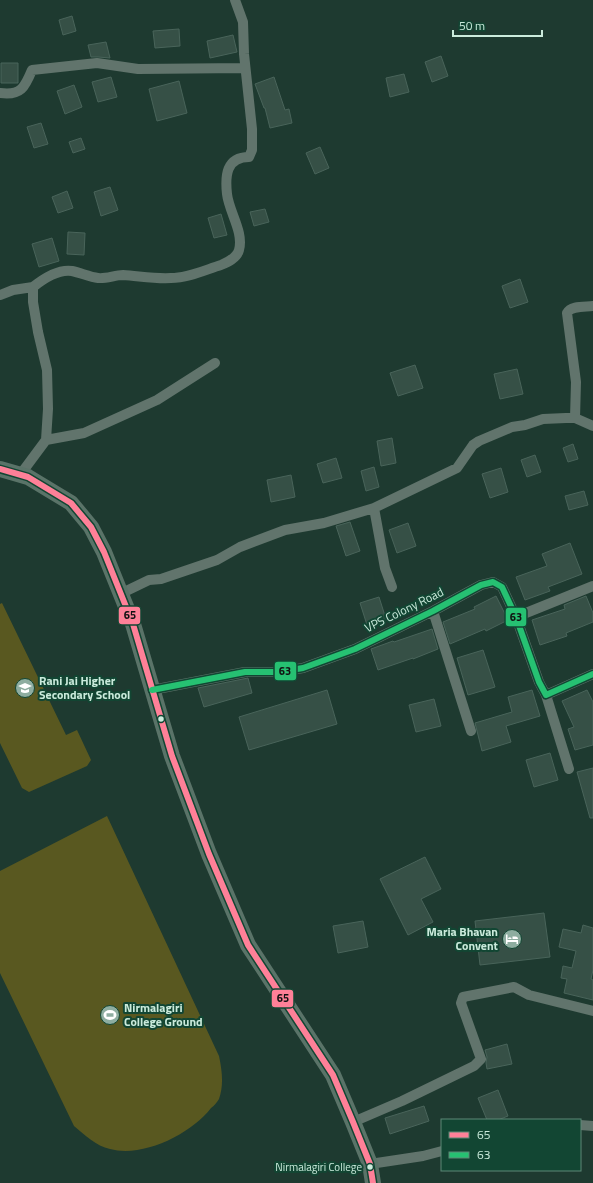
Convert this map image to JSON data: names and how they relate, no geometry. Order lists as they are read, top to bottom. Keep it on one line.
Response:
{"streets":{"street":["VPS Colony Road"]},"places":{"school or university":["Rani Jai Higher Secondary School"],"hotel":["Maria Bhavan Convent"],"sports":["Nirmalagiri College Ground"],"other":["Nirmalagiri College"]},"lines":["transit line 65","transit line 63"],"legend":["65","63"],"scale_bar":"50 m"}
